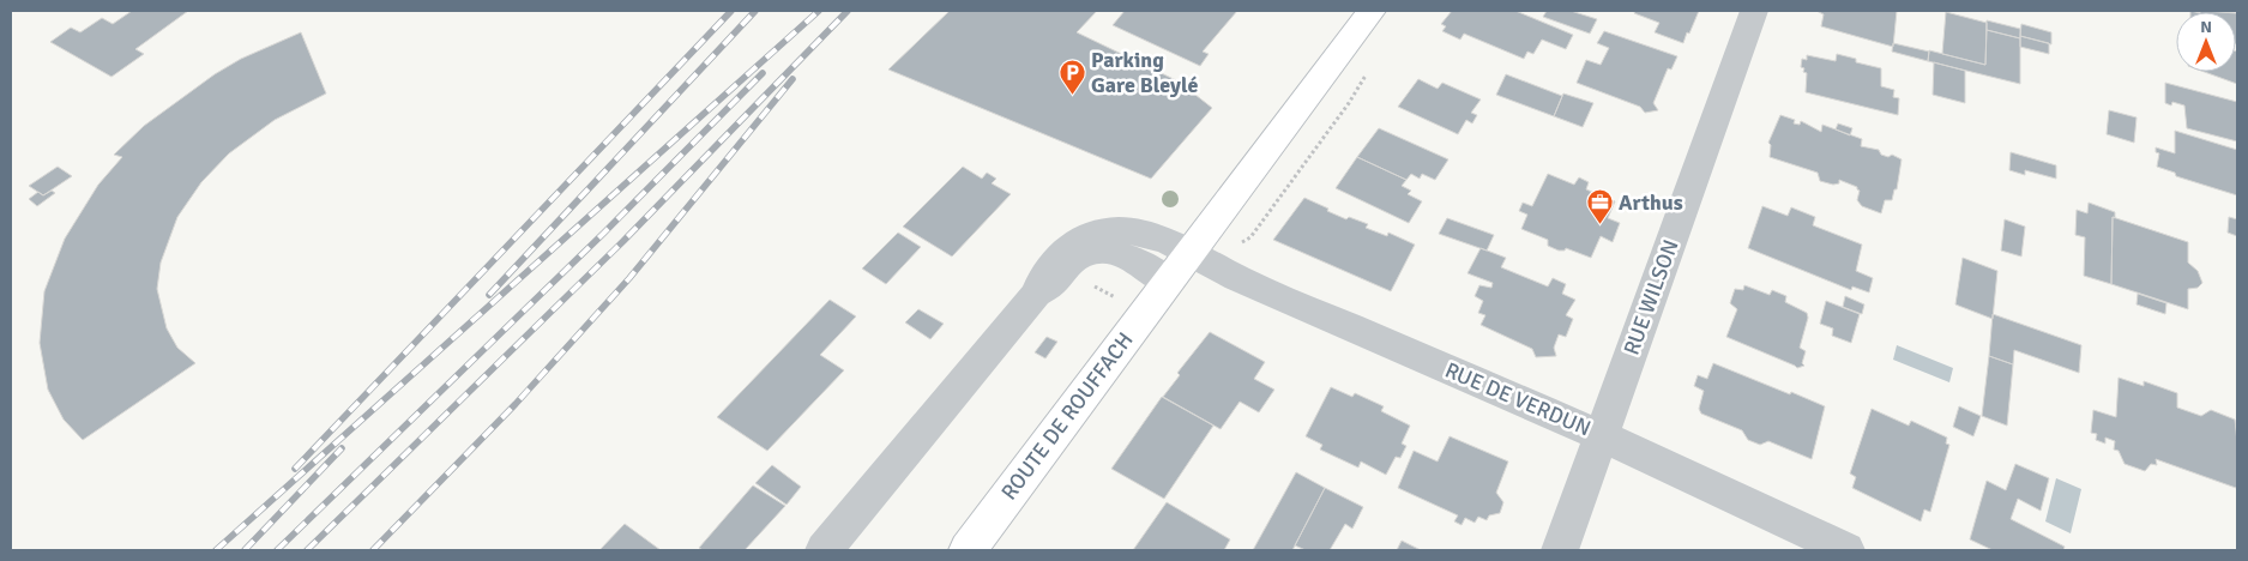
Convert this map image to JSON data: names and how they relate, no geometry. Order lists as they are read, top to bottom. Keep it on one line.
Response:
{"streets":{"main road":["ROUTE DE ROUFFACH"],"street":["RUE WILSON","RUE DE VERDUN"]},"crossings":[["RUE WILSON","RUE DE VERDUN"],["RUE DE VERDUN","ROUTE DE ROUFFACH"]],"places":{"parking":["Parking Gare Bleylé"],"office":["Arthus"]},"north":"top"}
